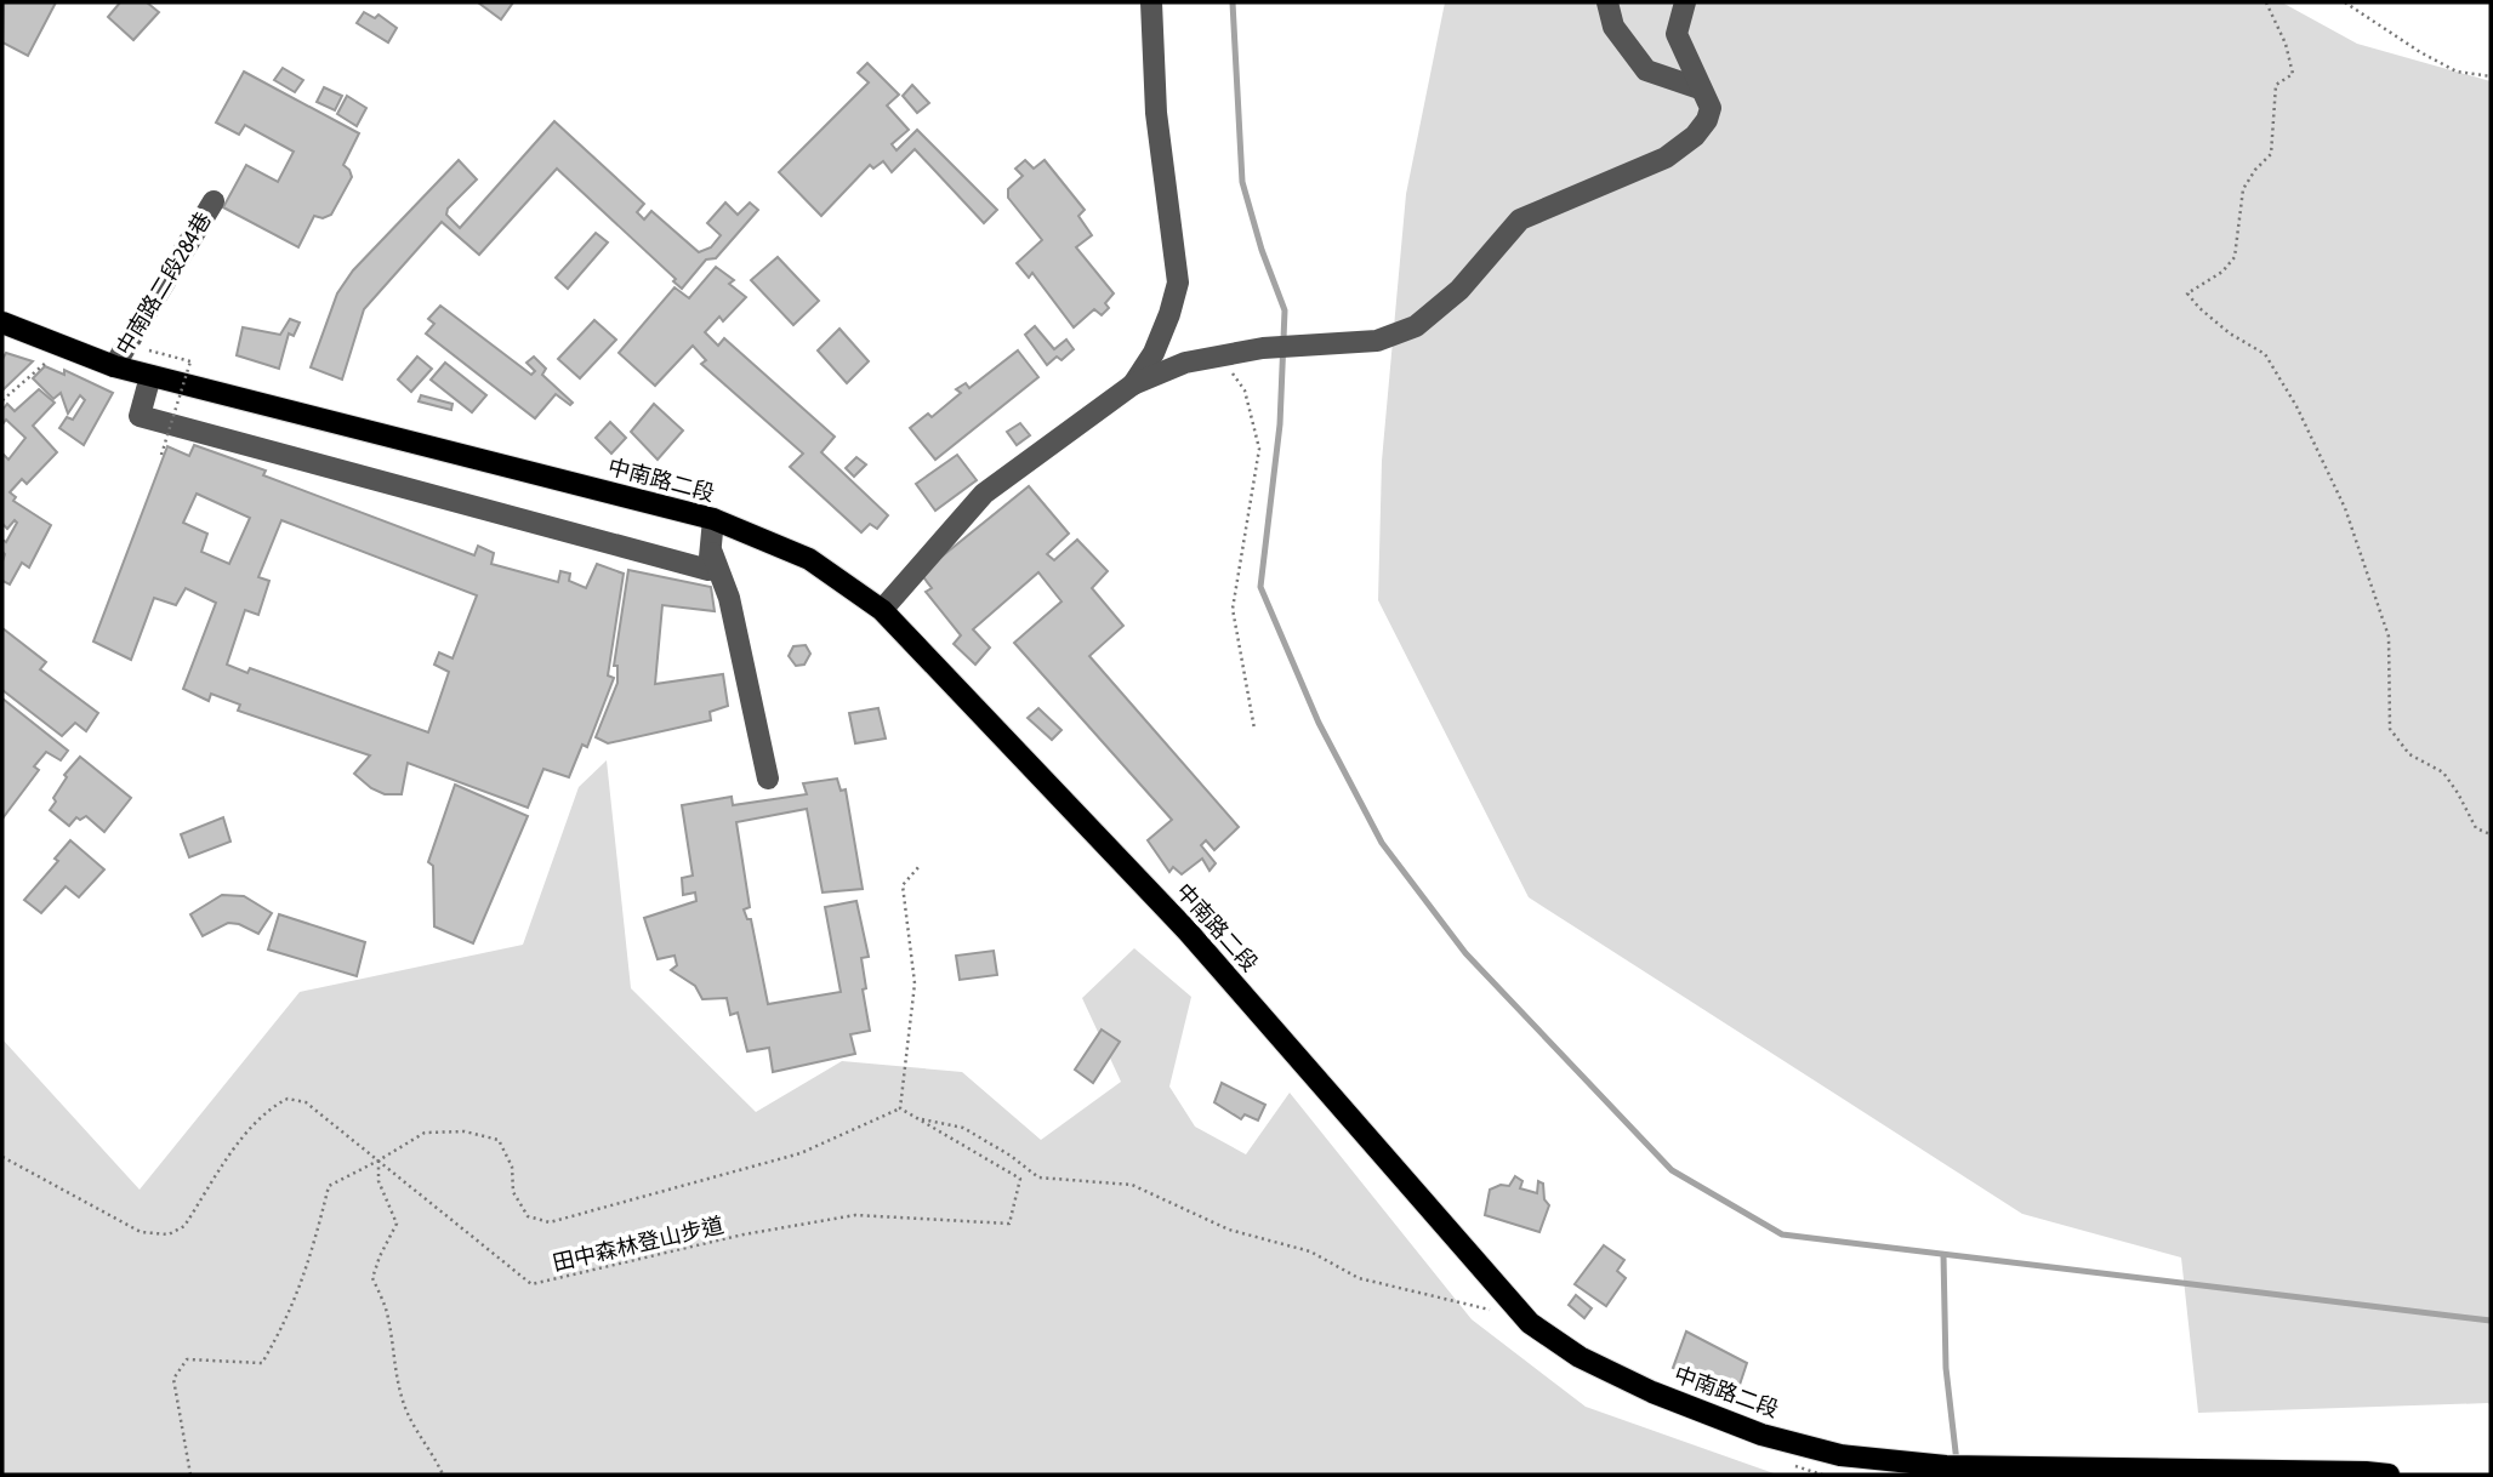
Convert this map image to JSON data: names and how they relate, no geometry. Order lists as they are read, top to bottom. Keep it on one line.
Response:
{"streets":{"main road":["中南路二段"],"street":["中南路二段284巷"],"path":["田中森林登山步道"]},"crossings":[["中南路二段284巷","中南路二段"]]}
